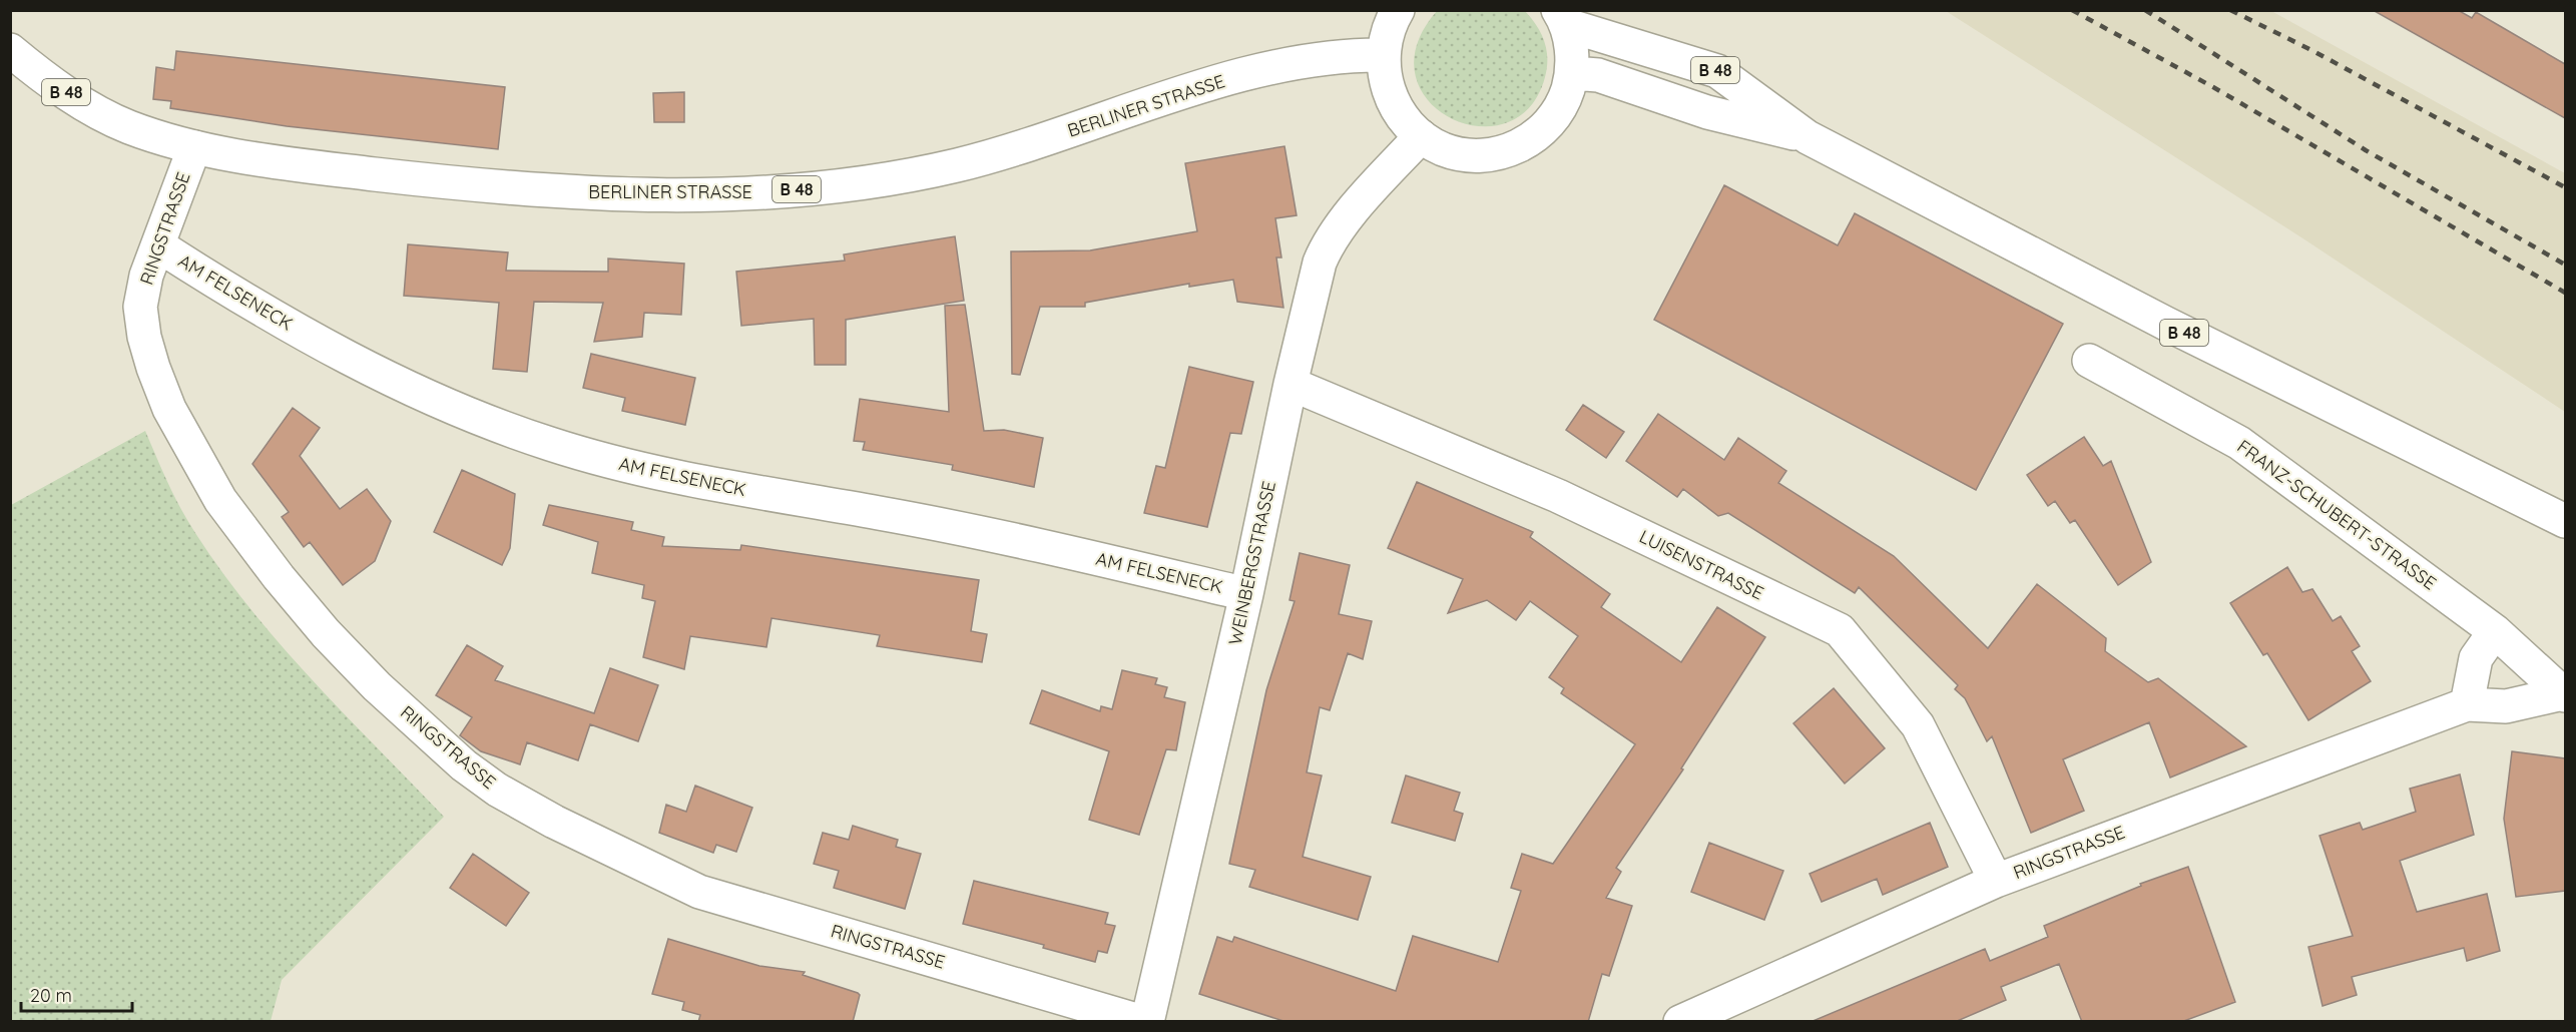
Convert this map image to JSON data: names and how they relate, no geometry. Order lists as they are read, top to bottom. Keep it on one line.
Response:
{"streets":{"street":["B 48","BERLINER STRASSE","RINGSTRASSE","AM FELSENECK","FRANZ-SCHUBERT-STRASSE","WEINBERGSTRASSE","LUISENSTRASSE"]},"crossings":[["B 48","BERLINER STRASSE"],["B 48","RINGSTRASSE"],["BERLINER STRASSE","RINGSTRASSE"],["RINGSTRASSE","AM FELSENECK"],["RINGSTRASSE","FRANZ-SCHUBERT-STRASSE"],["RINGSTRASSE","WEINBERGSTRASSE"],["RINGSTRASSE","LUISENSTRASSE"],["AM FELSENECK","WEINBERGSTRASSE"],["WEINBERGSTRASSE","LUISENSTRASSE"]],"scale_bar":"20 m"}
